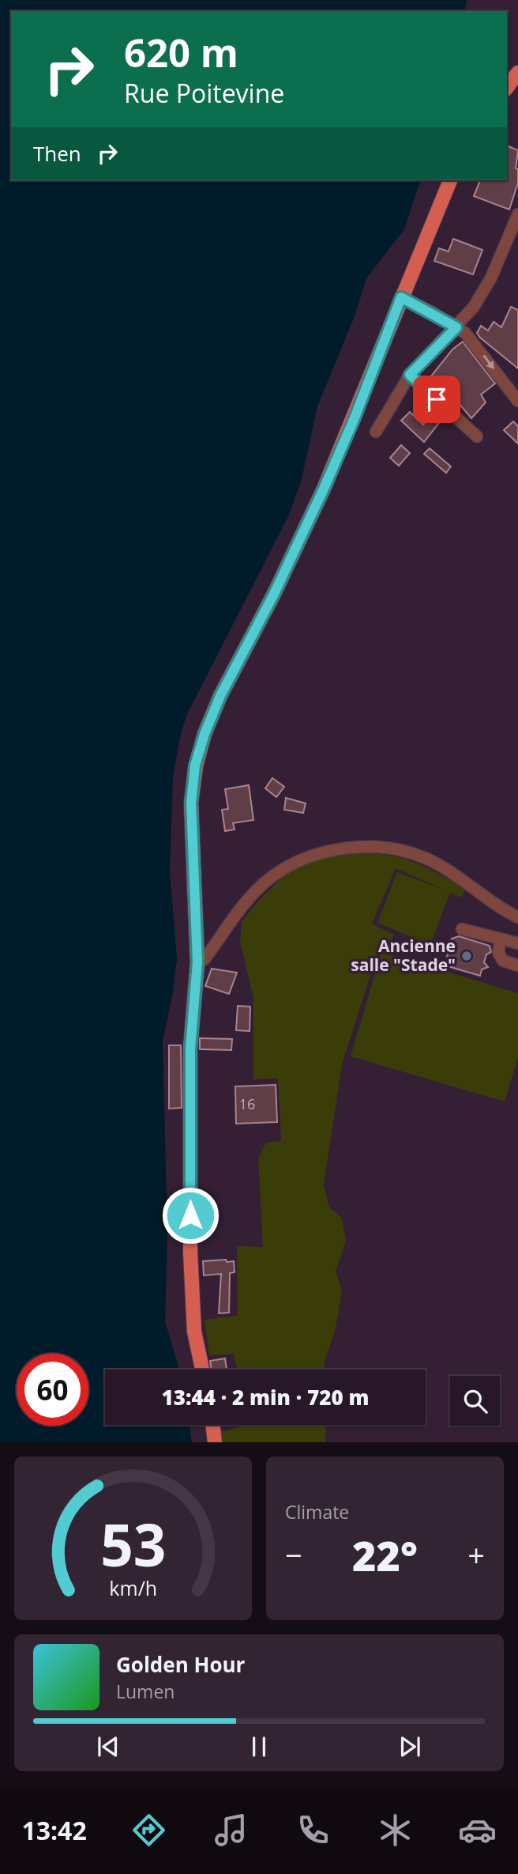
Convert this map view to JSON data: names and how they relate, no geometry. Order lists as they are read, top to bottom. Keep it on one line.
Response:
{"places":["Ancienne salle \"Stade\""],"house_numbers":["16"],"page":{"turn":["620 m","Rue Poitevine"],"then":"Then","limit":"60","trip":"13:44 · 2 min · 720 m","tile":"Climate","heat":["−","22°","+"],"song":["Golden Hour","Lumen"],"tabs":"13:42","gauge":["53","km/h"]}}
